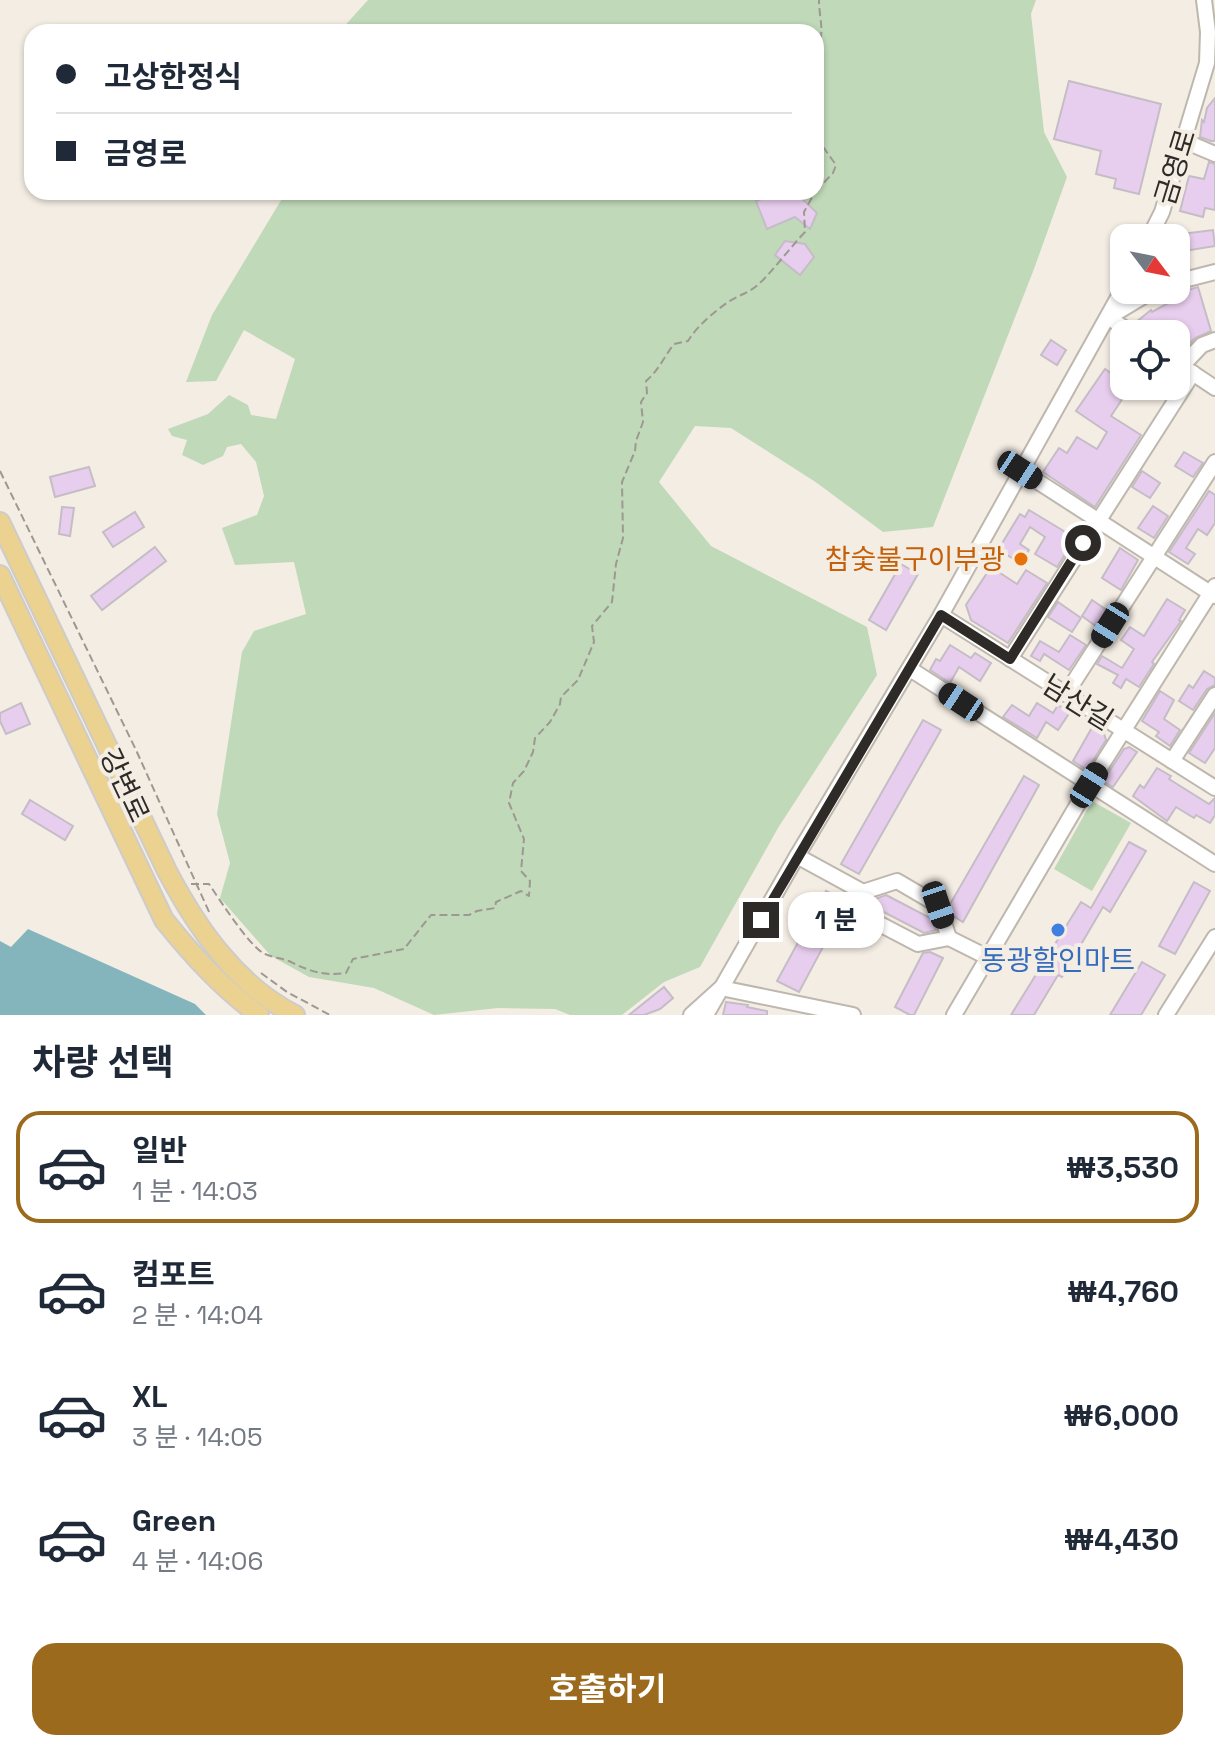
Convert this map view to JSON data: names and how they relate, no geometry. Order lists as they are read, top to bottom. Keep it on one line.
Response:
{"streets":{"main road":["강변로"],"street":["금영로","남산길"]},"places":["참숯불구이부광","동광할인마트"],"north":"bottom right","page":{"banner":["고상한정식","금영로"],"bubble":"1 분","heading":"차량 선택","list":[{"name":"일반","note":"1 분 · 14:03","value":"₩3,530"},{"name":"컴포트","note":"2 분 · 14:04","value":"₩4,760"},{"name":"XL","note":"3 분 · 14:05","value":"₩6,000"},{"name":"Green","note":"4 분 · 14:06","value":"₩4,430"}],"buttons":"호출하기"}}
